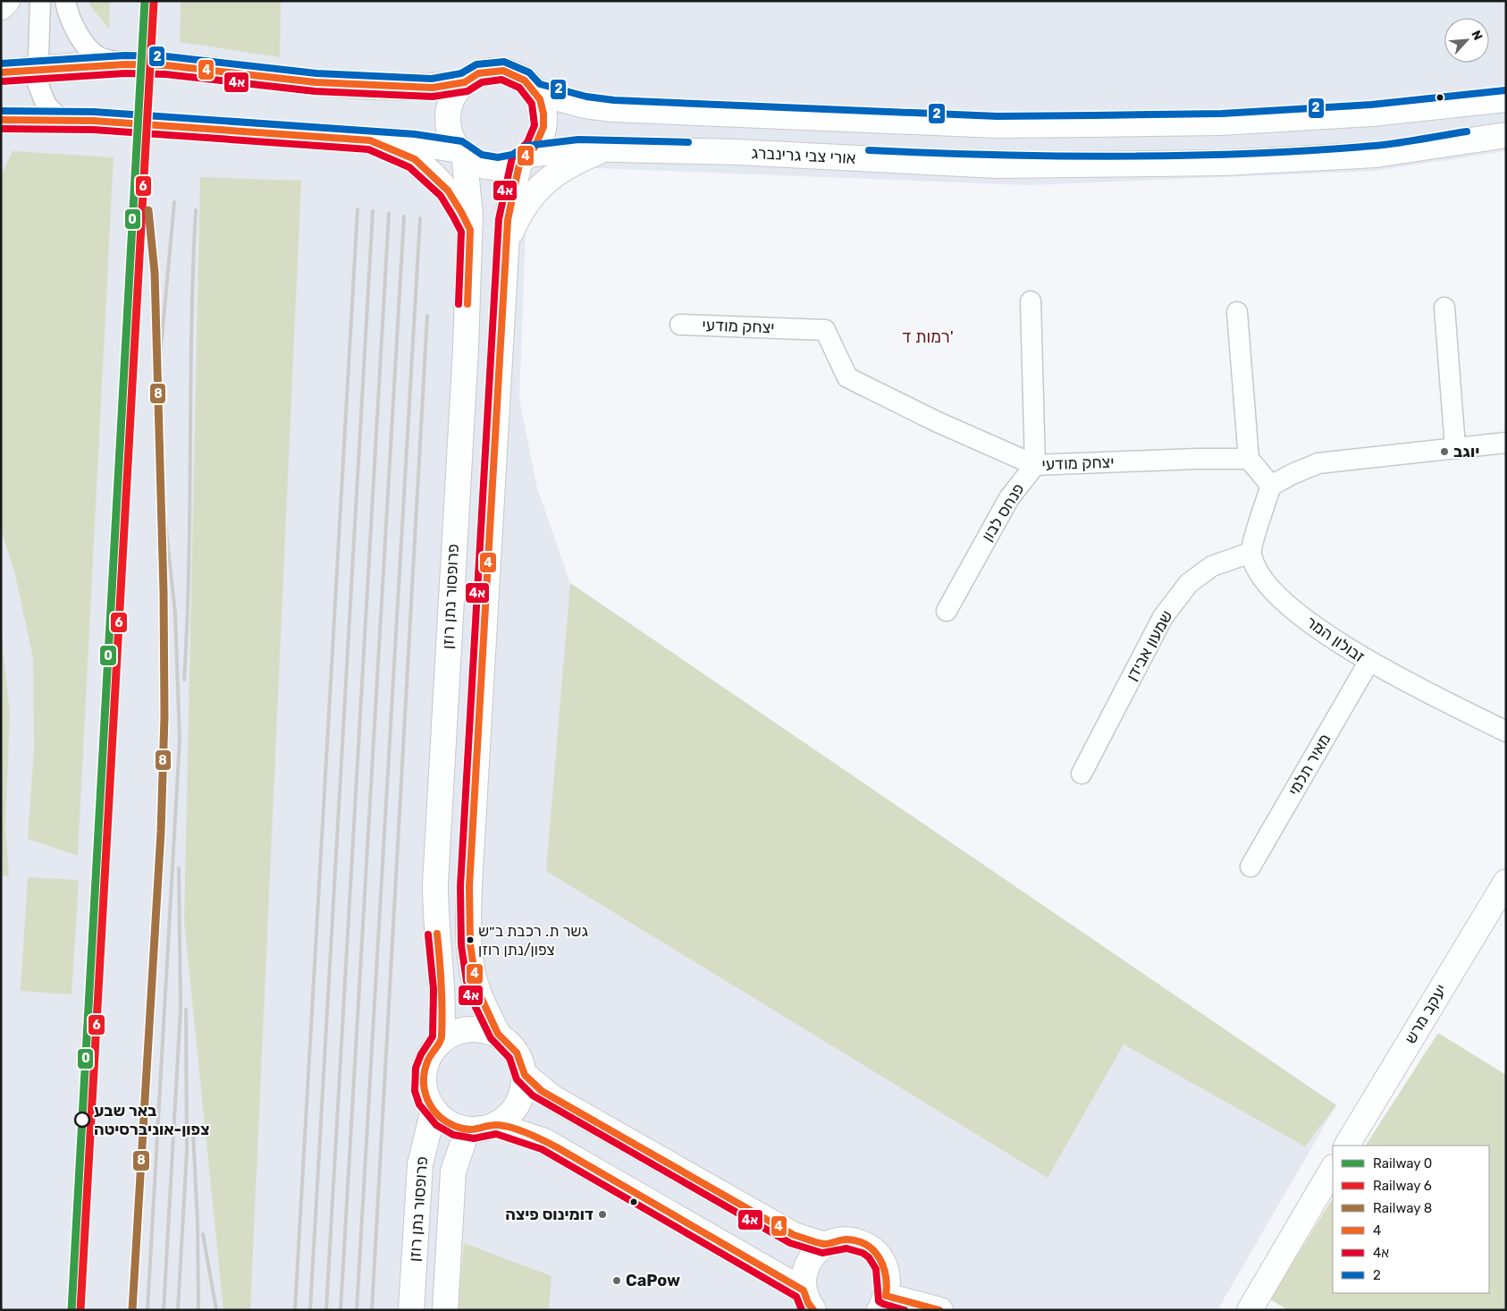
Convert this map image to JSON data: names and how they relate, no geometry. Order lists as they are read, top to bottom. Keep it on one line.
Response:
{"streets":{"street":["אורי צבי גרינברג","יצחק מודעי","פנחס לבון","פרופסור נתן רוזן","זבולון המר","שמעון אבידן","מאיר תלמי","יעקב מרש"]},"crossings":[["אורי צבי גרינברג","פרופסור נתן רוזן"],["יצחק מודעי","פנחס לבון"],["זבולון המר","שמעון אבידן"],["זבולון המר","מאיר תלמי"]],"districts":["רמות ד'"],"places":["יוגב","גשר ת. רכבת ב״ש צפון/נתן רוזן","באר שבע צפון-אוניברסיטה","דומינוס פיצה","CaPow"],"lines":["rail line 0","rail line 6","transit line 2","transit line 4","transit line 4א","rail line 8"],"legend":["Railway 0","Railway 6","Railway 8","4","4א","2"],"north":"top right"}
